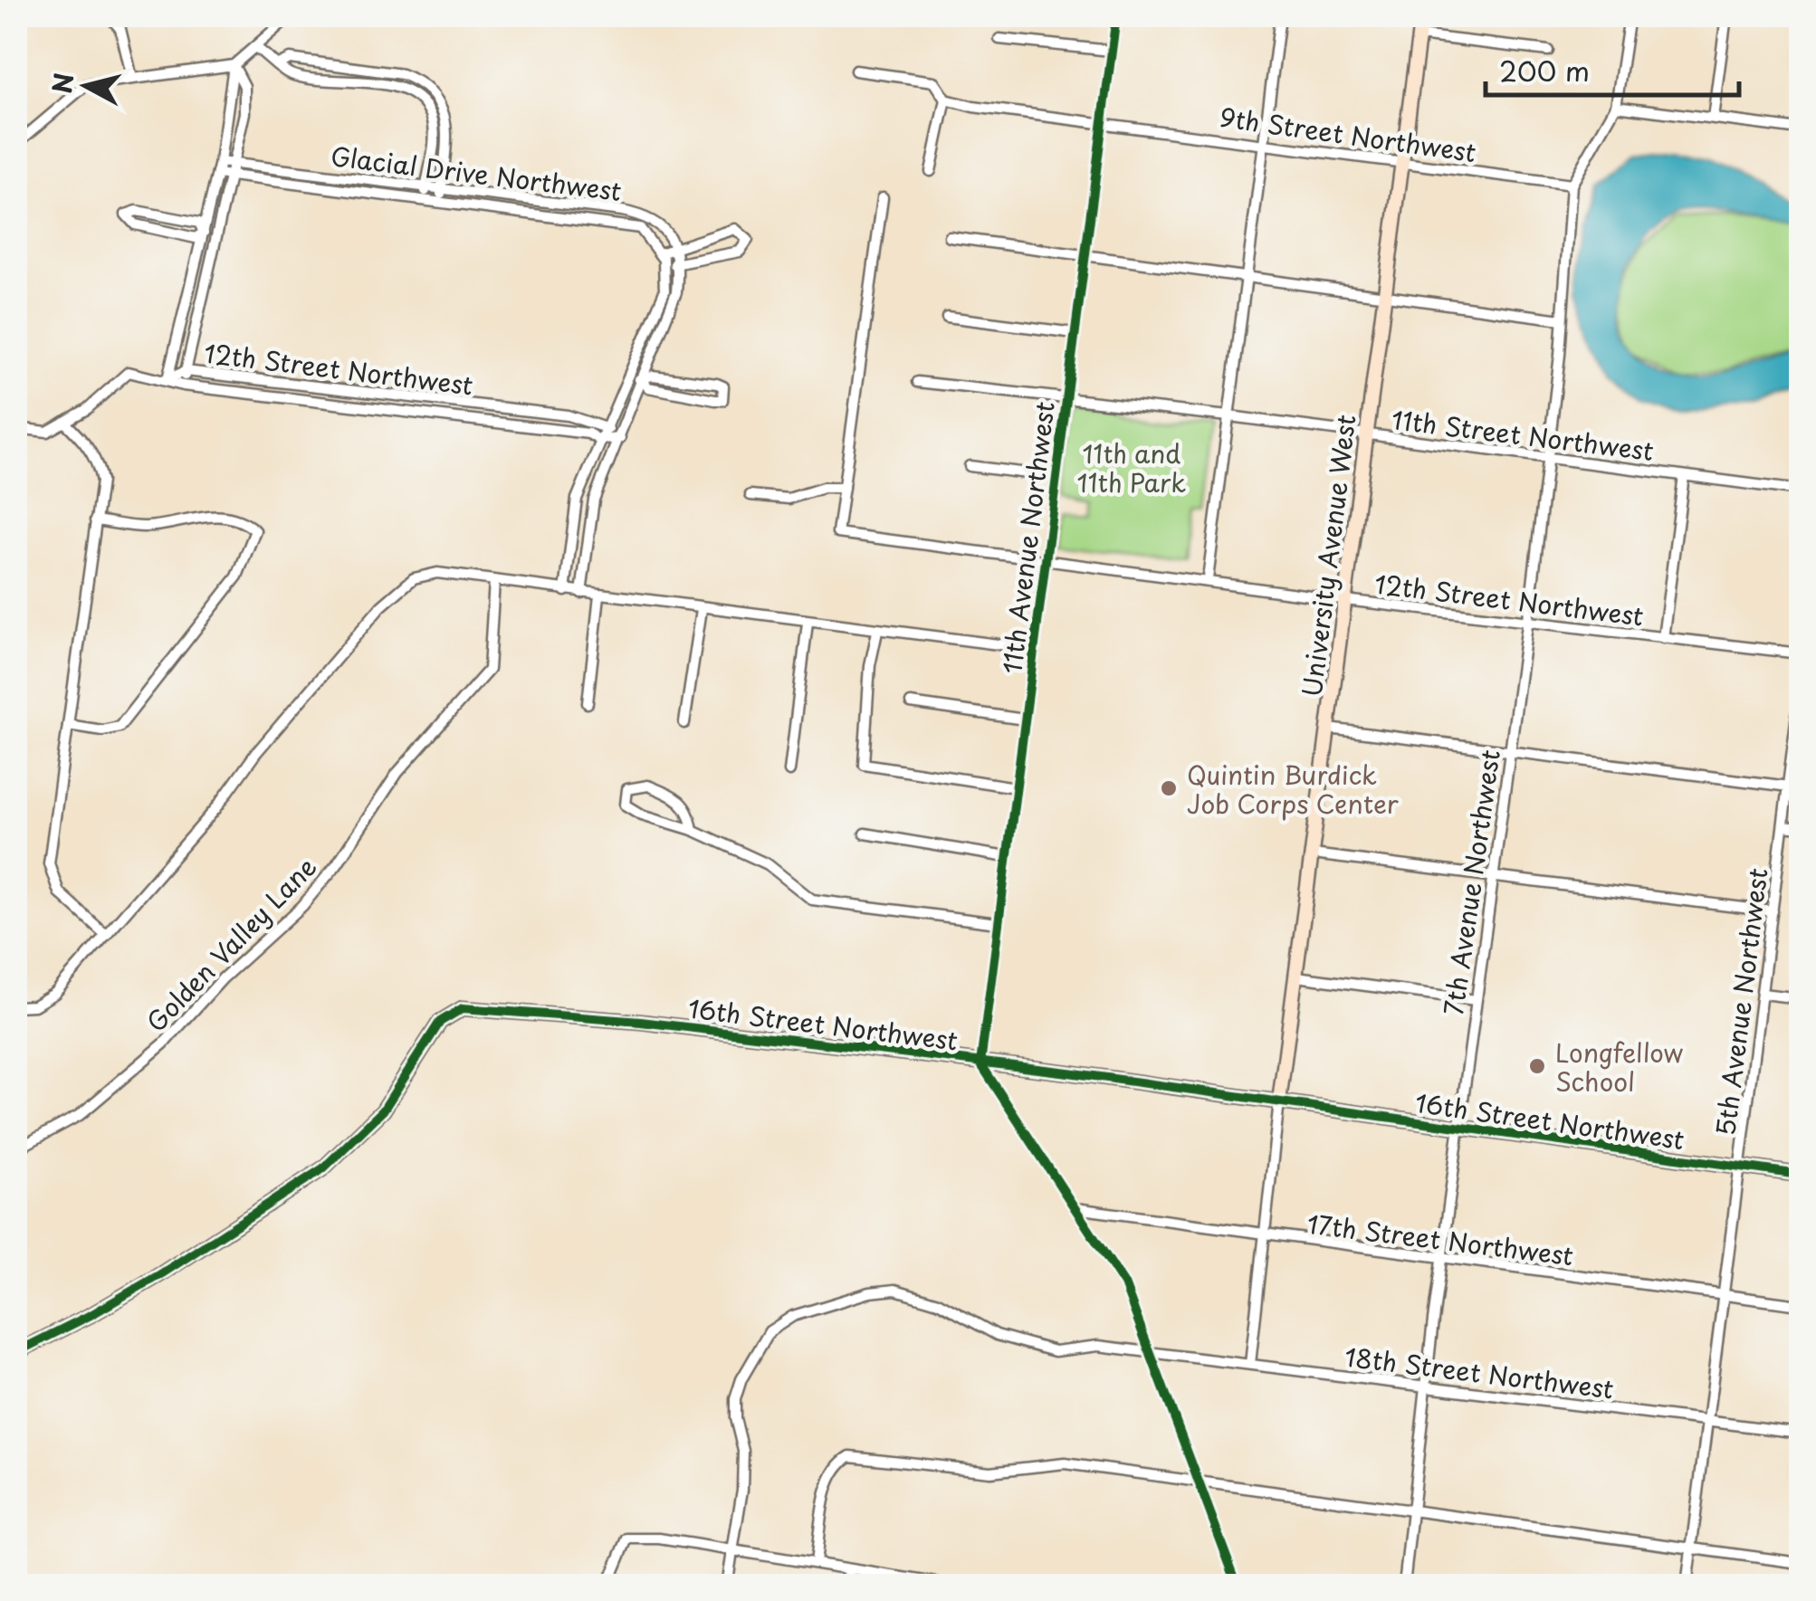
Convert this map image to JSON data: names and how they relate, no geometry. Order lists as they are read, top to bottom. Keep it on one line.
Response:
{"streets":{"street":["9th Street Northwest","Glacial Drive Northwest","12th Street Northwest","11th Street Northwest","11th Avenue Northwest","University Avenue West","7th Avenue Northwest","Golden Valley Lane","5th Avenue Northwest","16th Street Northwest","17th Street Northwest","18th Street Northwest"]},"crossings":[["9th Street Northwest","11th Avenue Northwest"],["9th Street Northwest","University Avenue West"],["9th Street Northwest","7th Avenue Northwest"],["12th Street Northwest","11th Avenue Northwest"],["12th Street Northwest","University Avenue West"],["12th Street Northwest","7th Avenue Northwest"],["11th Street Northwest","11th Avenue Northwest"],["11th Street Northwest","University Avenue West"],["11th Street Northwest","7th Avenue Northwest"],["11th Avenue Northwest","16th Street Northwest"],["University Avenue West","16th Street Northwest"],["7th Avenue Northwest","16th Street Northwest"],["7th Avenue Northwest","17th Street Northwest"],["7th Avenue Northwest","18th Street Northwest"],["5th Avenue Northwest","16th Street Northwest"],["5th Avenue Northwest","17th Street Northwest"],["5th Avenue Northwest","18th Street Northwest"]],"parks":["11th and 11th Park"],"places":["Quintin Burdick Job Corps Center","Longfellow School"],"scale_bar":"200 m","north":"left"}
